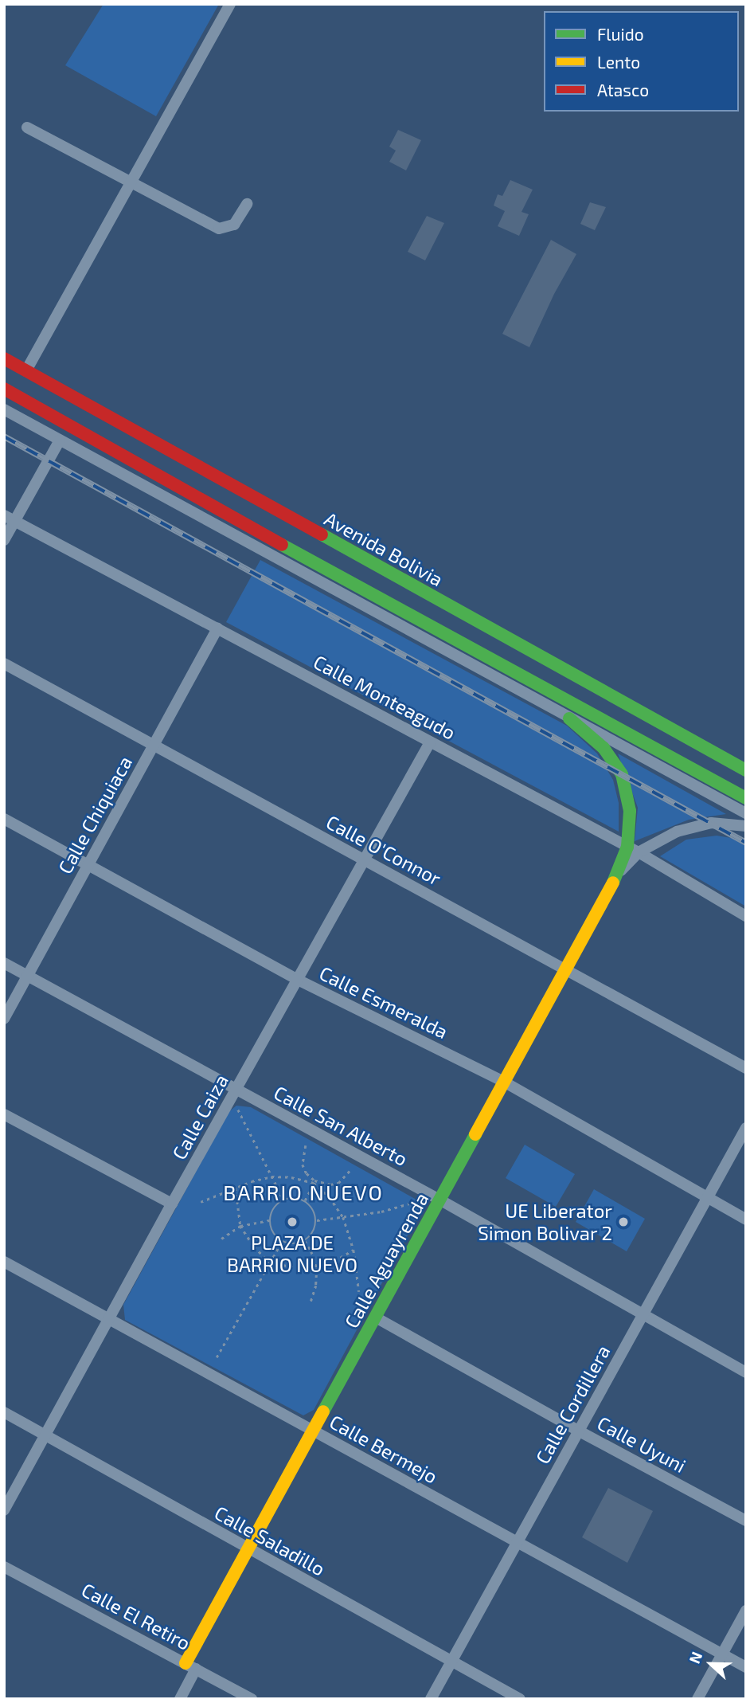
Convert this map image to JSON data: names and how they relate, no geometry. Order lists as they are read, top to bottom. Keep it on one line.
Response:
{"streets":{"main road":["Avenida Bolivia","Calle Aguayrenda"],"street":["Calle Monteagudo","Calle Chiquiaca","Calle O'Connor","Calle Esmeralda","Calle Caiza","Calle San Alberto","Calle Cordillera","Calle Uyuni","Calle Bermejo","Calle Saladillo","Calle El Retiro"]},"crossings":[["Calle Monteagudo","Calle Chiquiaca"],["Calle Monteagudo","Calle Caiza"],["Calle Monteagudo","Calle Aguayrenda"],["Calle Chiquiaca","Calle O'Connor"],["Calle Chiquiaca","Calle Esmeralda"],["Calle Chiquiaca","Calle San Alberto"],["Calle O'Connor","Calle Caiza"],["Calle O'Connor","Calle Aguayrenda"],["Calle Esmeralda","Calle Caiza"],["Calle Esmeralda","Calle Aguayrenda"],["Calle Esmeralda","Calle Cordillera"],["Calle Caiza","Calle San Alberto"],["Calle Caiza","Calle Bermejo"],["Calle Caiza","Calle Saladillo"],["Calle San Alberto","Calle Aguayrenda"],["Calle San Alberto","Calle Cordillera"],["Calle Aguayrenda","Calle Uyuni"],["Calle Aguayrenda","Calle Bermejo"],["Calle Aguayrenda","Calle Saladillo"],["Calle Aguayrenda","Calle El Retiro"],["Calle Cordillera","Calle Uyuni"],["Calle Cordillera","Calle Bermejo"],["Calle Cordillera","Calle Saladillo"]],"districts":["BARRIO NUEVO"],"places":["PLAZA DE BARRIO NUEVO","UE Liberator Simon Bolivar 2"],"legend":["Fluido","Lento","Atasco"],"north":"left"}
